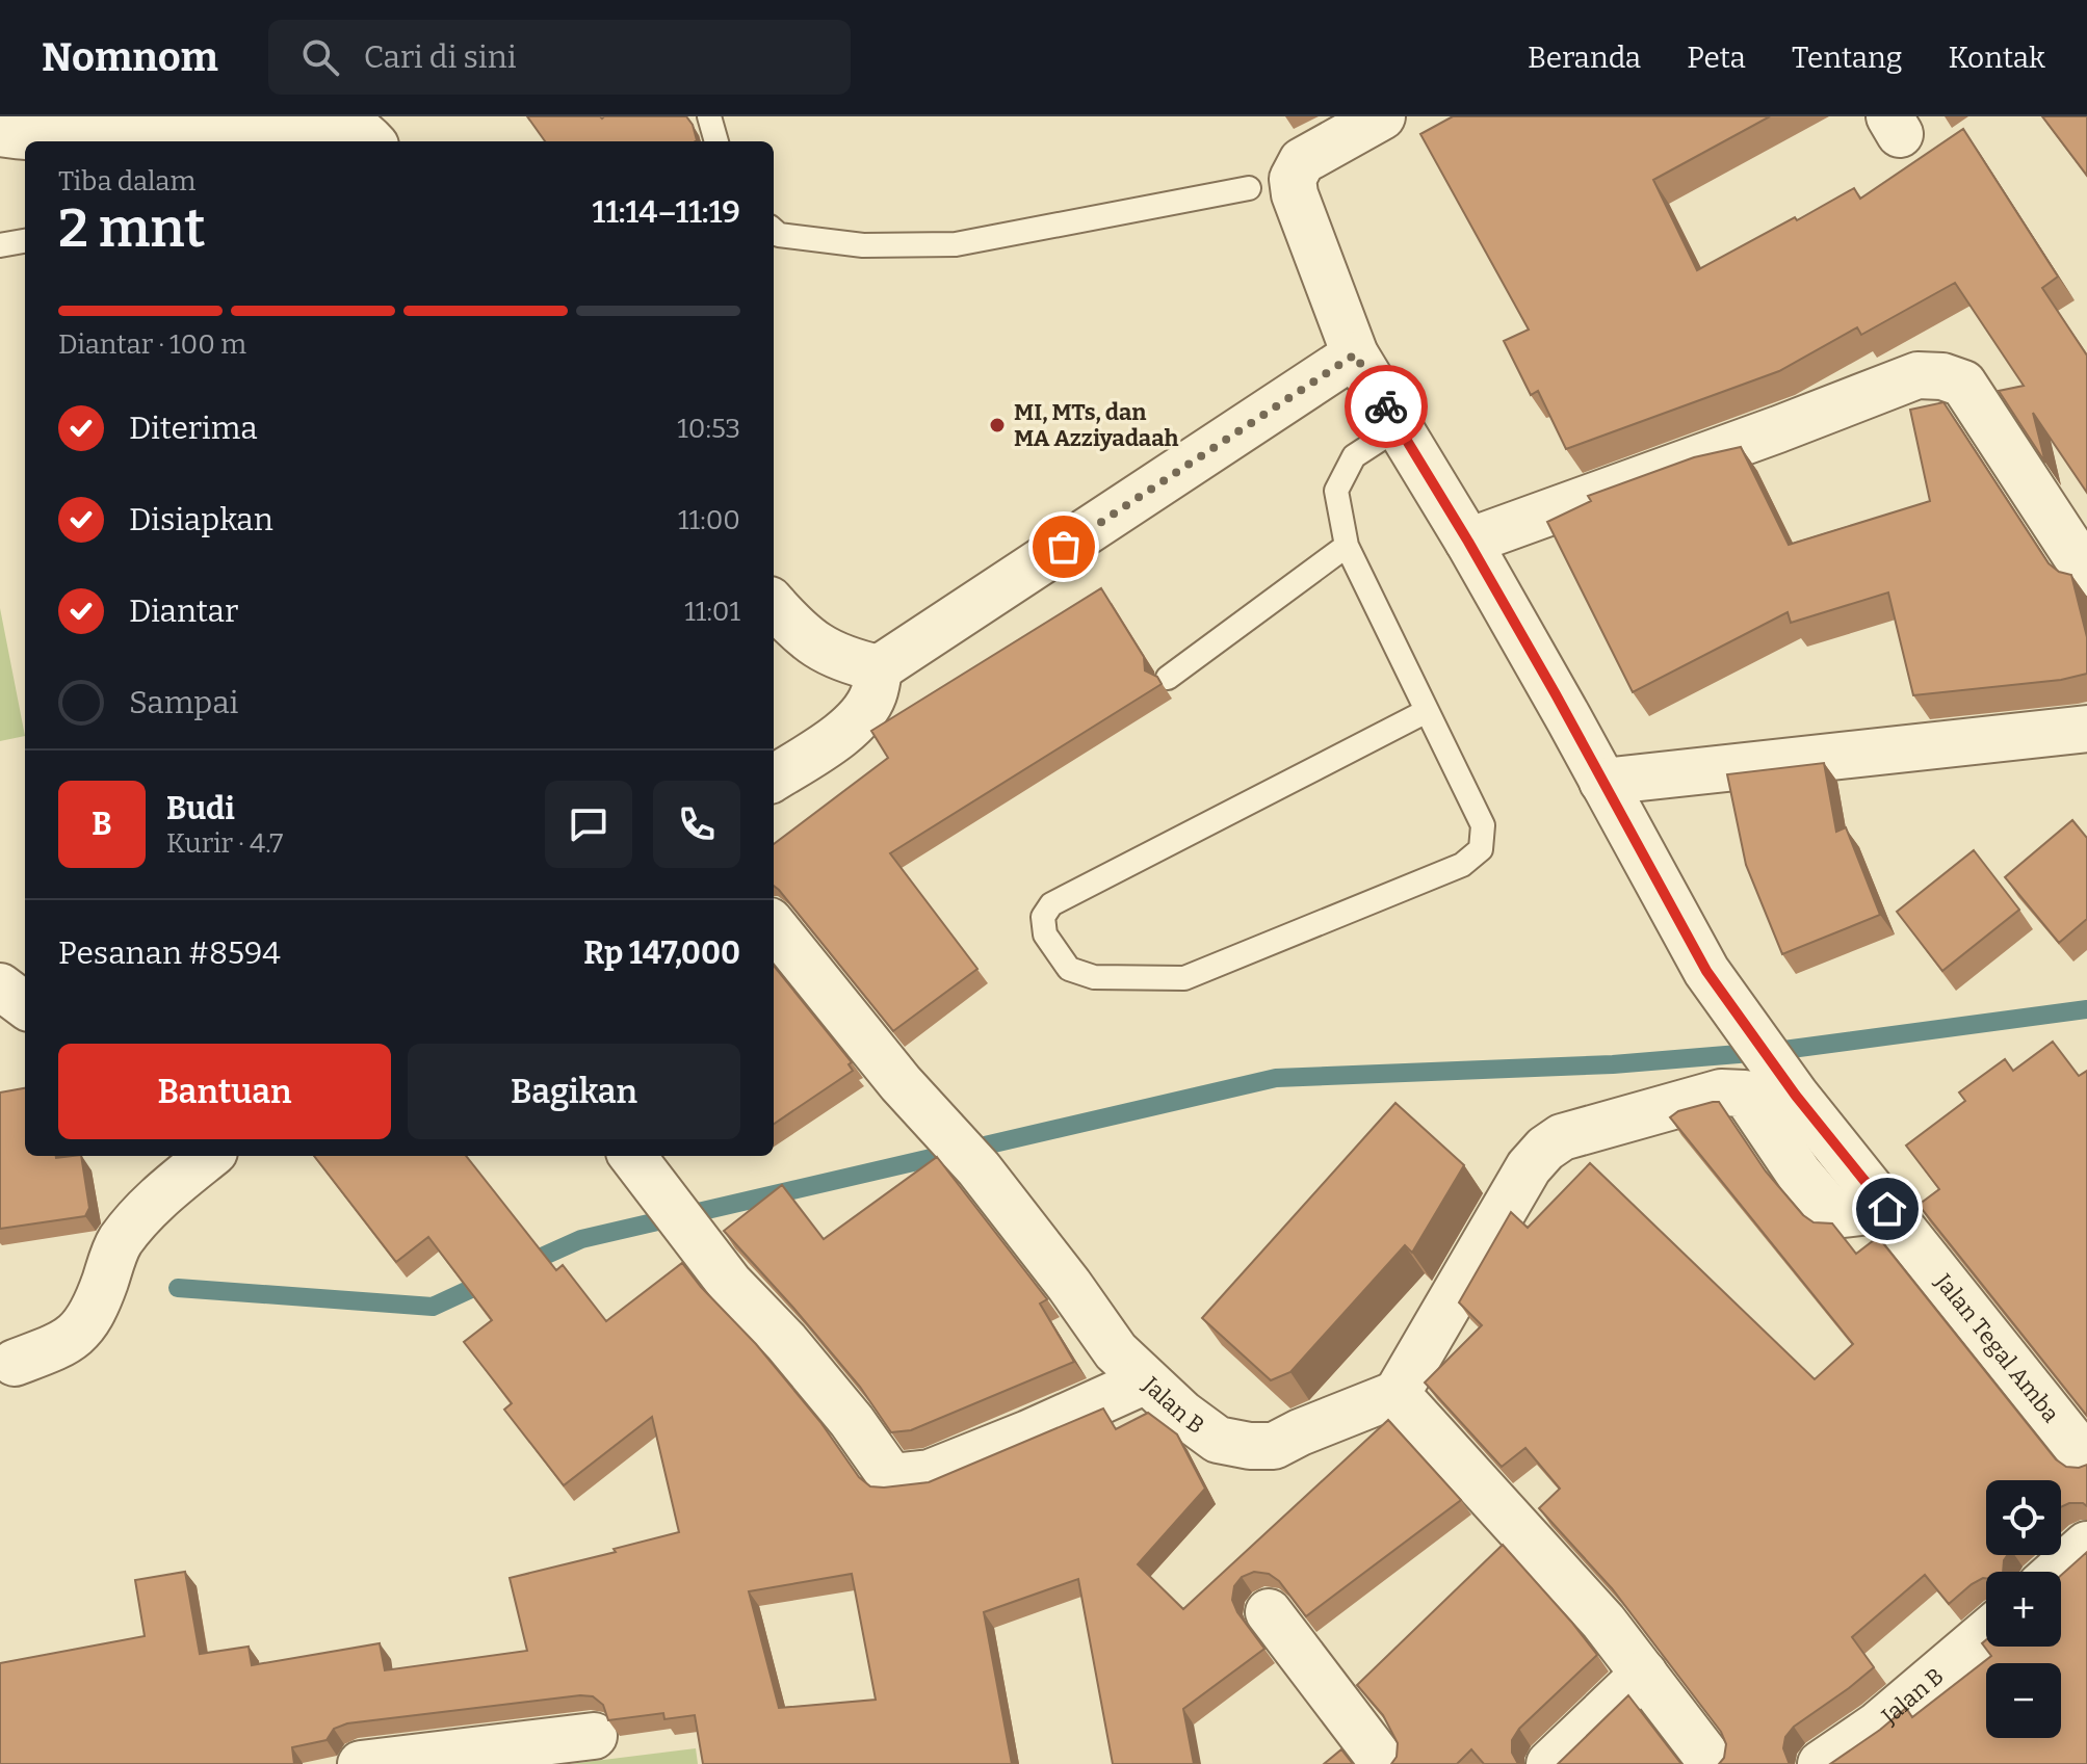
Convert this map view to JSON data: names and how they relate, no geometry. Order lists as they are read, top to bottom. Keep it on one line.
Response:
{"streets":{"street":["Jalan Tegal Amba","Jalan B"]},"places":["MI, MTs, dan MA Azziyadaah"],"page":{"header":"Nomnom","search":"Cari di sini","nav":["Beranda","Peta","Tentang","Kontak"],"heading":["2 mnt","Tiba dalam","11:14–11:19"],"panel":["Budi","Kurir · 4.7","Pesanan #8594","Rp 147,000"],"bar":"Diantar · 100 m","list":[["Diterima","10:53"],["Disiapkan","11:00"],["Diantar","11:01"],"Sampai"],"round":"B","buttons":["Bantuan","Bagikan"],"map_buttons":["+","−"]}}
